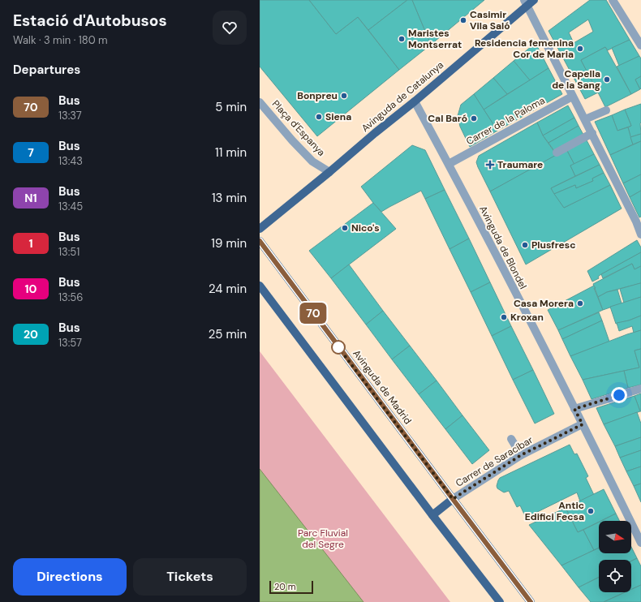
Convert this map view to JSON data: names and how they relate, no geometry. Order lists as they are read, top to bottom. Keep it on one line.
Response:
{"streets":{"main road":["Avinguda de Catalunya","Avinguda de Madrid"],"street":["Carrer de la Paloma","Plaça d'Espanya","Avinguda de Blondel","Carrer de Saracíbar"]},"crossings":[["Avinguda de Catalunya","Plaça d'Espanya"],["Avinguda de Catalunya","Avinguda de Blondel"],["Carrer de la Paloma","Avinguda de Blondel"],["Avinguda de Blondel","Carrer de Saracíbar"],["Avinguda de Madrid","Carrer de Saracíbar"]],"parks":["Parc Fluvial del Segre"],"places":{"other":["Casimir Vila Saló","Maristes Montserrat","Residencia femenina Cor de Maria","Capella de la Sang","Bonpreu","Siena","Cal Baró","Nico's","Plusfresc","Casa Morera","Kroxan","Antic Edifici Fecsa"],"health":["Traumare"]},"lines":["bus line 70"],"scale_bar":"20 m","north":"right","page":{"heading":[["Estació d'Autobusos","Walk · 3 min · 180 m"],"Departures"],"on_map":"70","list":[{"mark":"70","name":"Bus","note":"13:37","value":"5 min"},{"mark":"7","name":"Bus","note":"13:43","value":"11 min"},{"mark":"N1","name":"Bus","note":"13:45","value":"13 min"},{"mark":"1","name":"Bus","note":"13:51","value":"19 min"},{"mark":"10","name":"Bus","note":"13:56","value":"24 min"},{"mark":"20","name":"Bus","note":"13:57","value":"25 min"}],"buttons":["Directions","Tickets"],"scale":"20 m"}}
